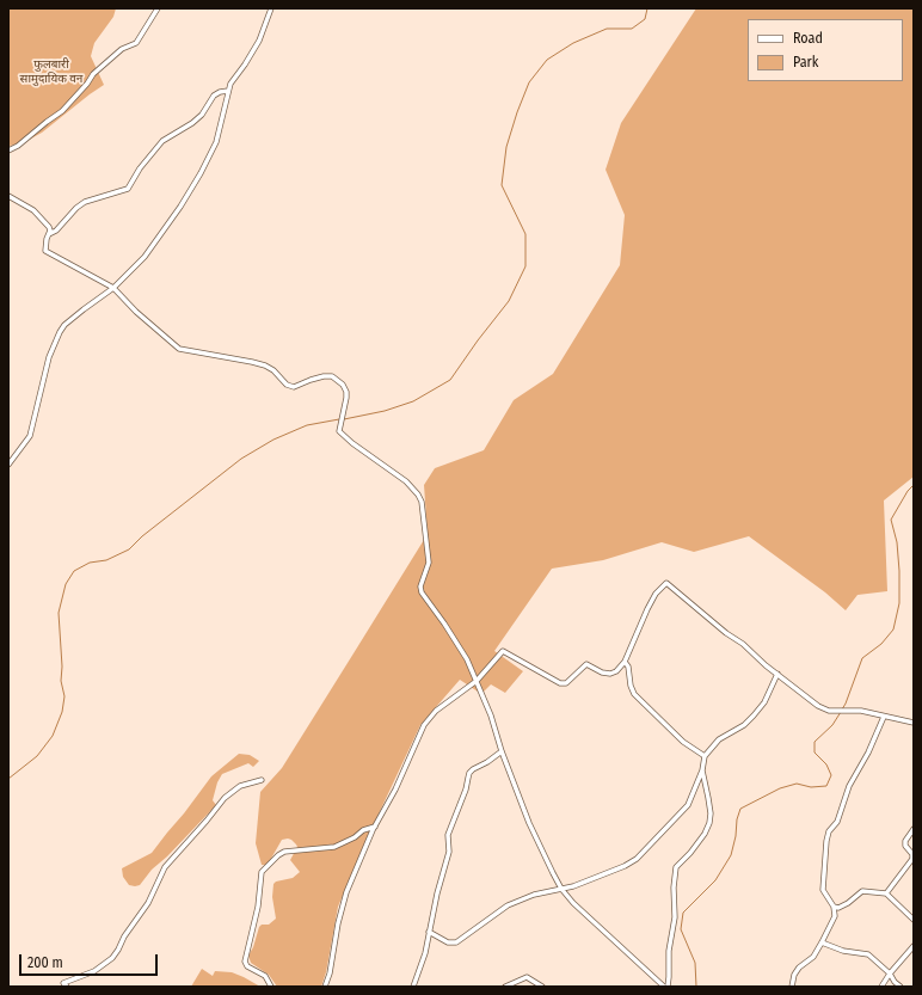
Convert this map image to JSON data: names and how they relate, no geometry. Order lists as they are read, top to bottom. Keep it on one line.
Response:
{"parks":["फुलबारी सामुदायिक वन"],"legend":["Road","Park"],"scale_bar":"200 m"}
